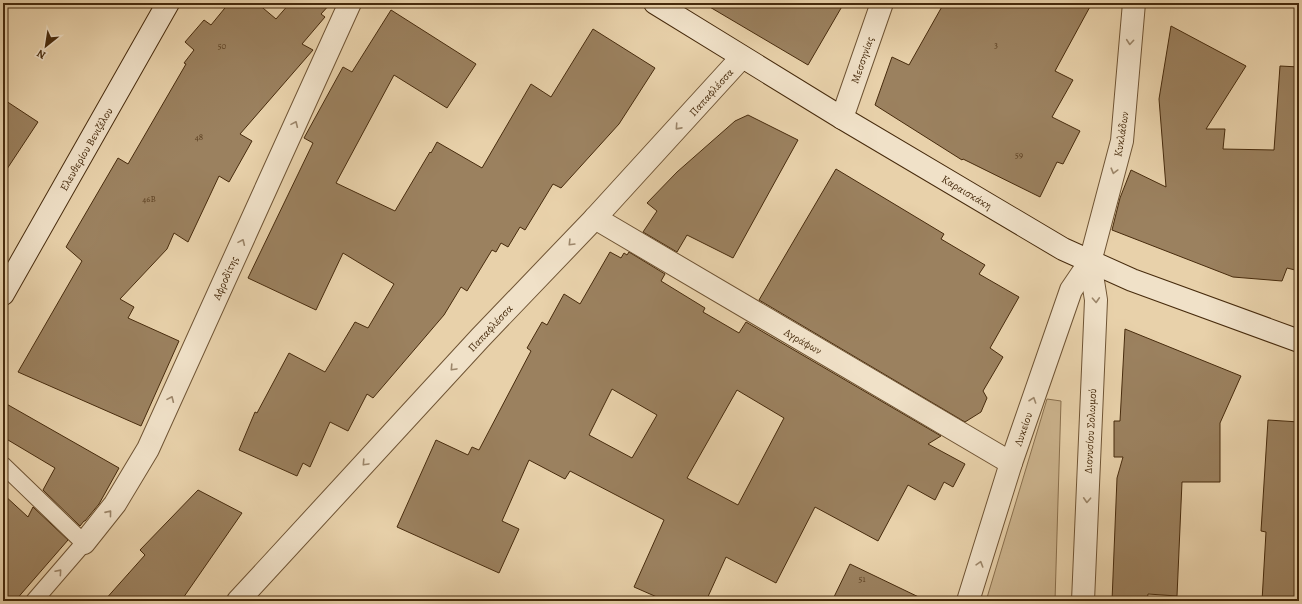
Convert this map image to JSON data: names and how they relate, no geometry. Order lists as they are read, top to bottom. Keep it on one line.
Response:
{"streets":{"street":["Μεσσηνίας","Παπαφλέσσα","Κυκλάδων","Ελευθερίου Βενιζέλου","Καραισκάκη","Αφροδίτης","Αγράφων","Λυκείου","Διονυσίου Σολωμού"]},"crossings":[["Μεσσηνίας","Καραισκάκη"],["Παπαφλέσσα","Καραισκάκη"],["Παπαφλέσσα","Αγράφων"],["Κυκλάδων","Καραισκάκη"],["Κυκλάδων","Λυκείου"],["Κυκλάδων","Διονυσίου Σολωμού"],["Καραισκάκη","Λυκείου"],["Καραισκάκη","Διονυσίου Σολωμού"],["Αγράφων","Λυκείου"],["Λυκείου","Διονυσίου Σολωμού"]],"one_way":["Παπαφλέσσα","Κυκλάδων","Αφροδίτης","Λυκείου","Διονυσίου Σολωμού"],"house_numbers":["3","50","48","59","46Β","51"],"north":"bottom left"}
